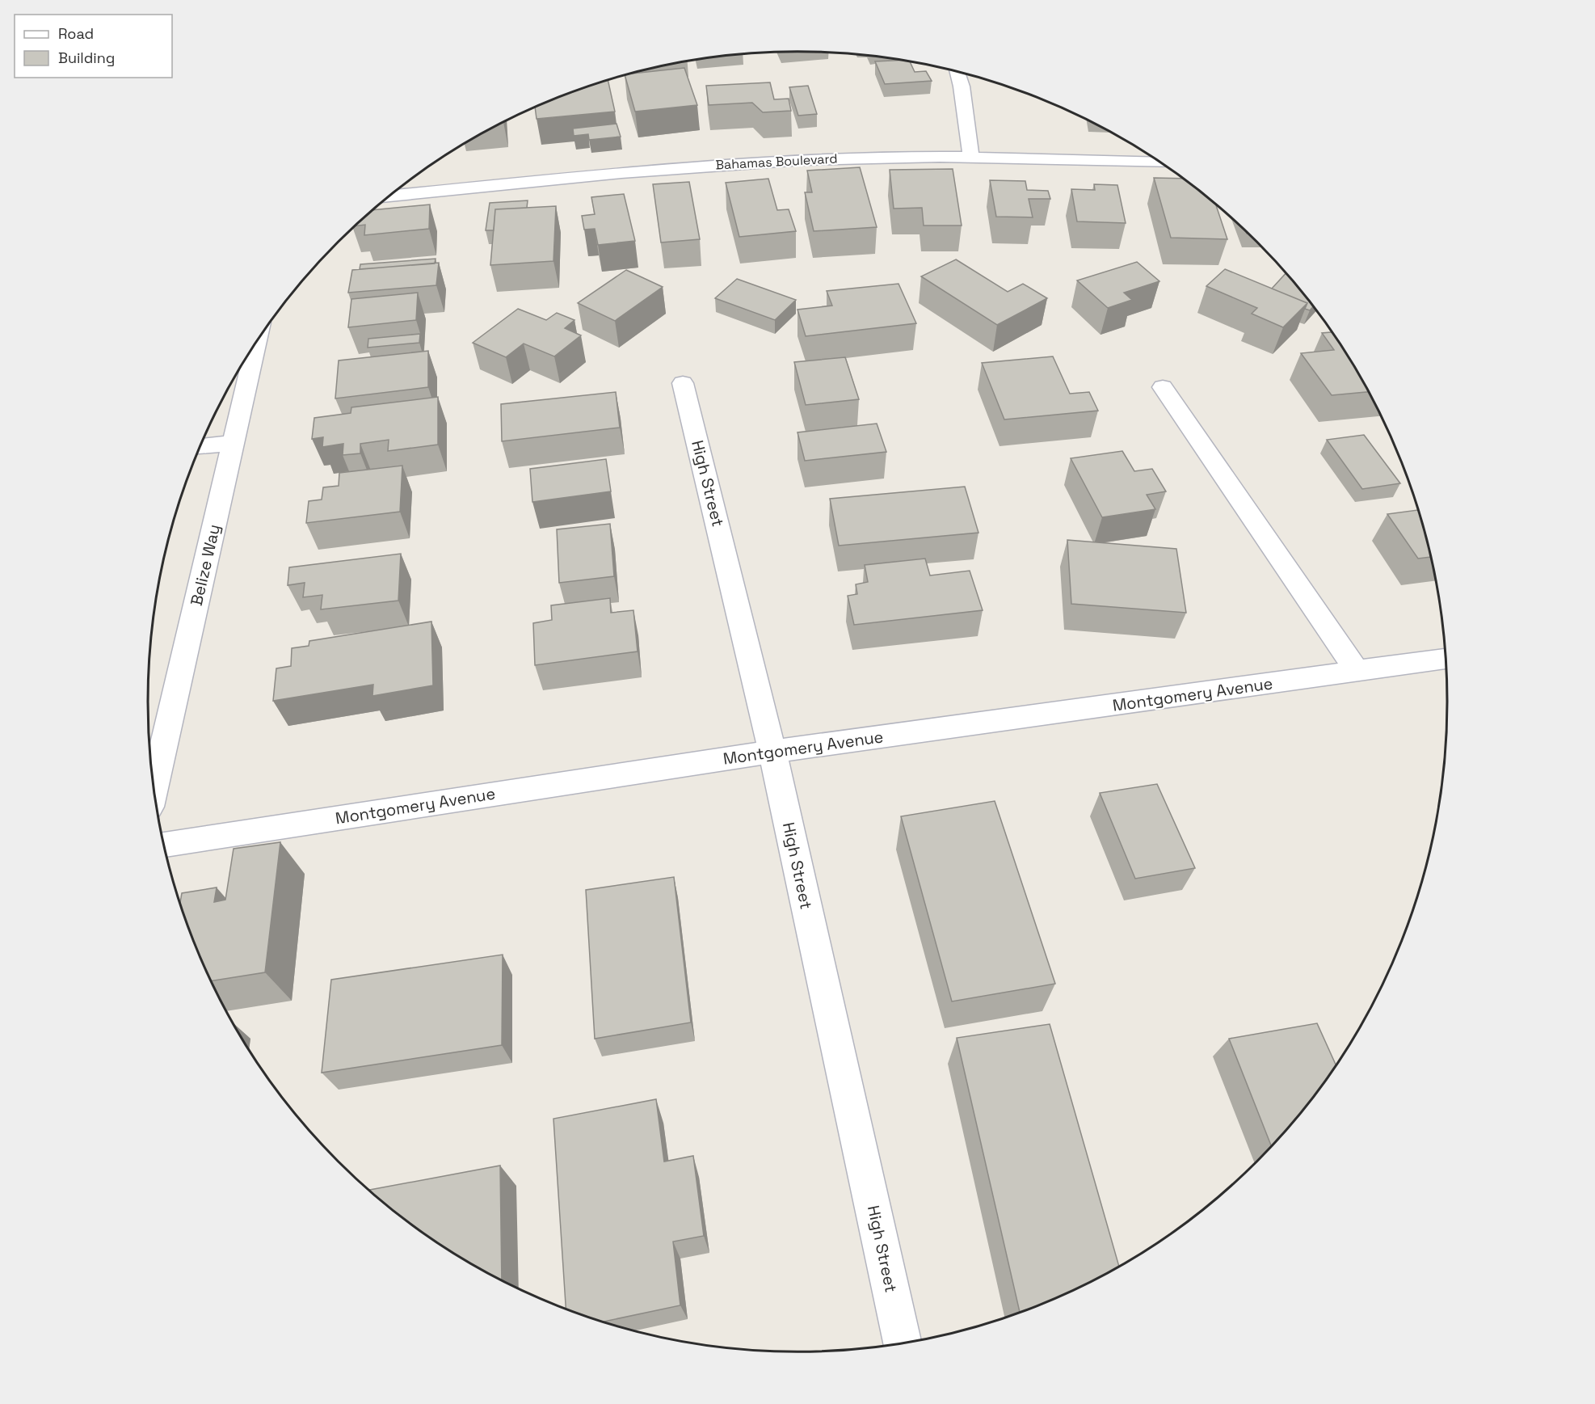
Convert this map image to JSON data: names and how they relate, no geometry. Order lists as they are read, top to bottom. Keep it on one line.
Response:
{"streets":{"street":["Bahamas Boulevard","High Street","Belize Way","Montgomery Avenue"]},"crossings":[["High Street","Montgomery Avenue"]],"legend":["Road","Building"]}
